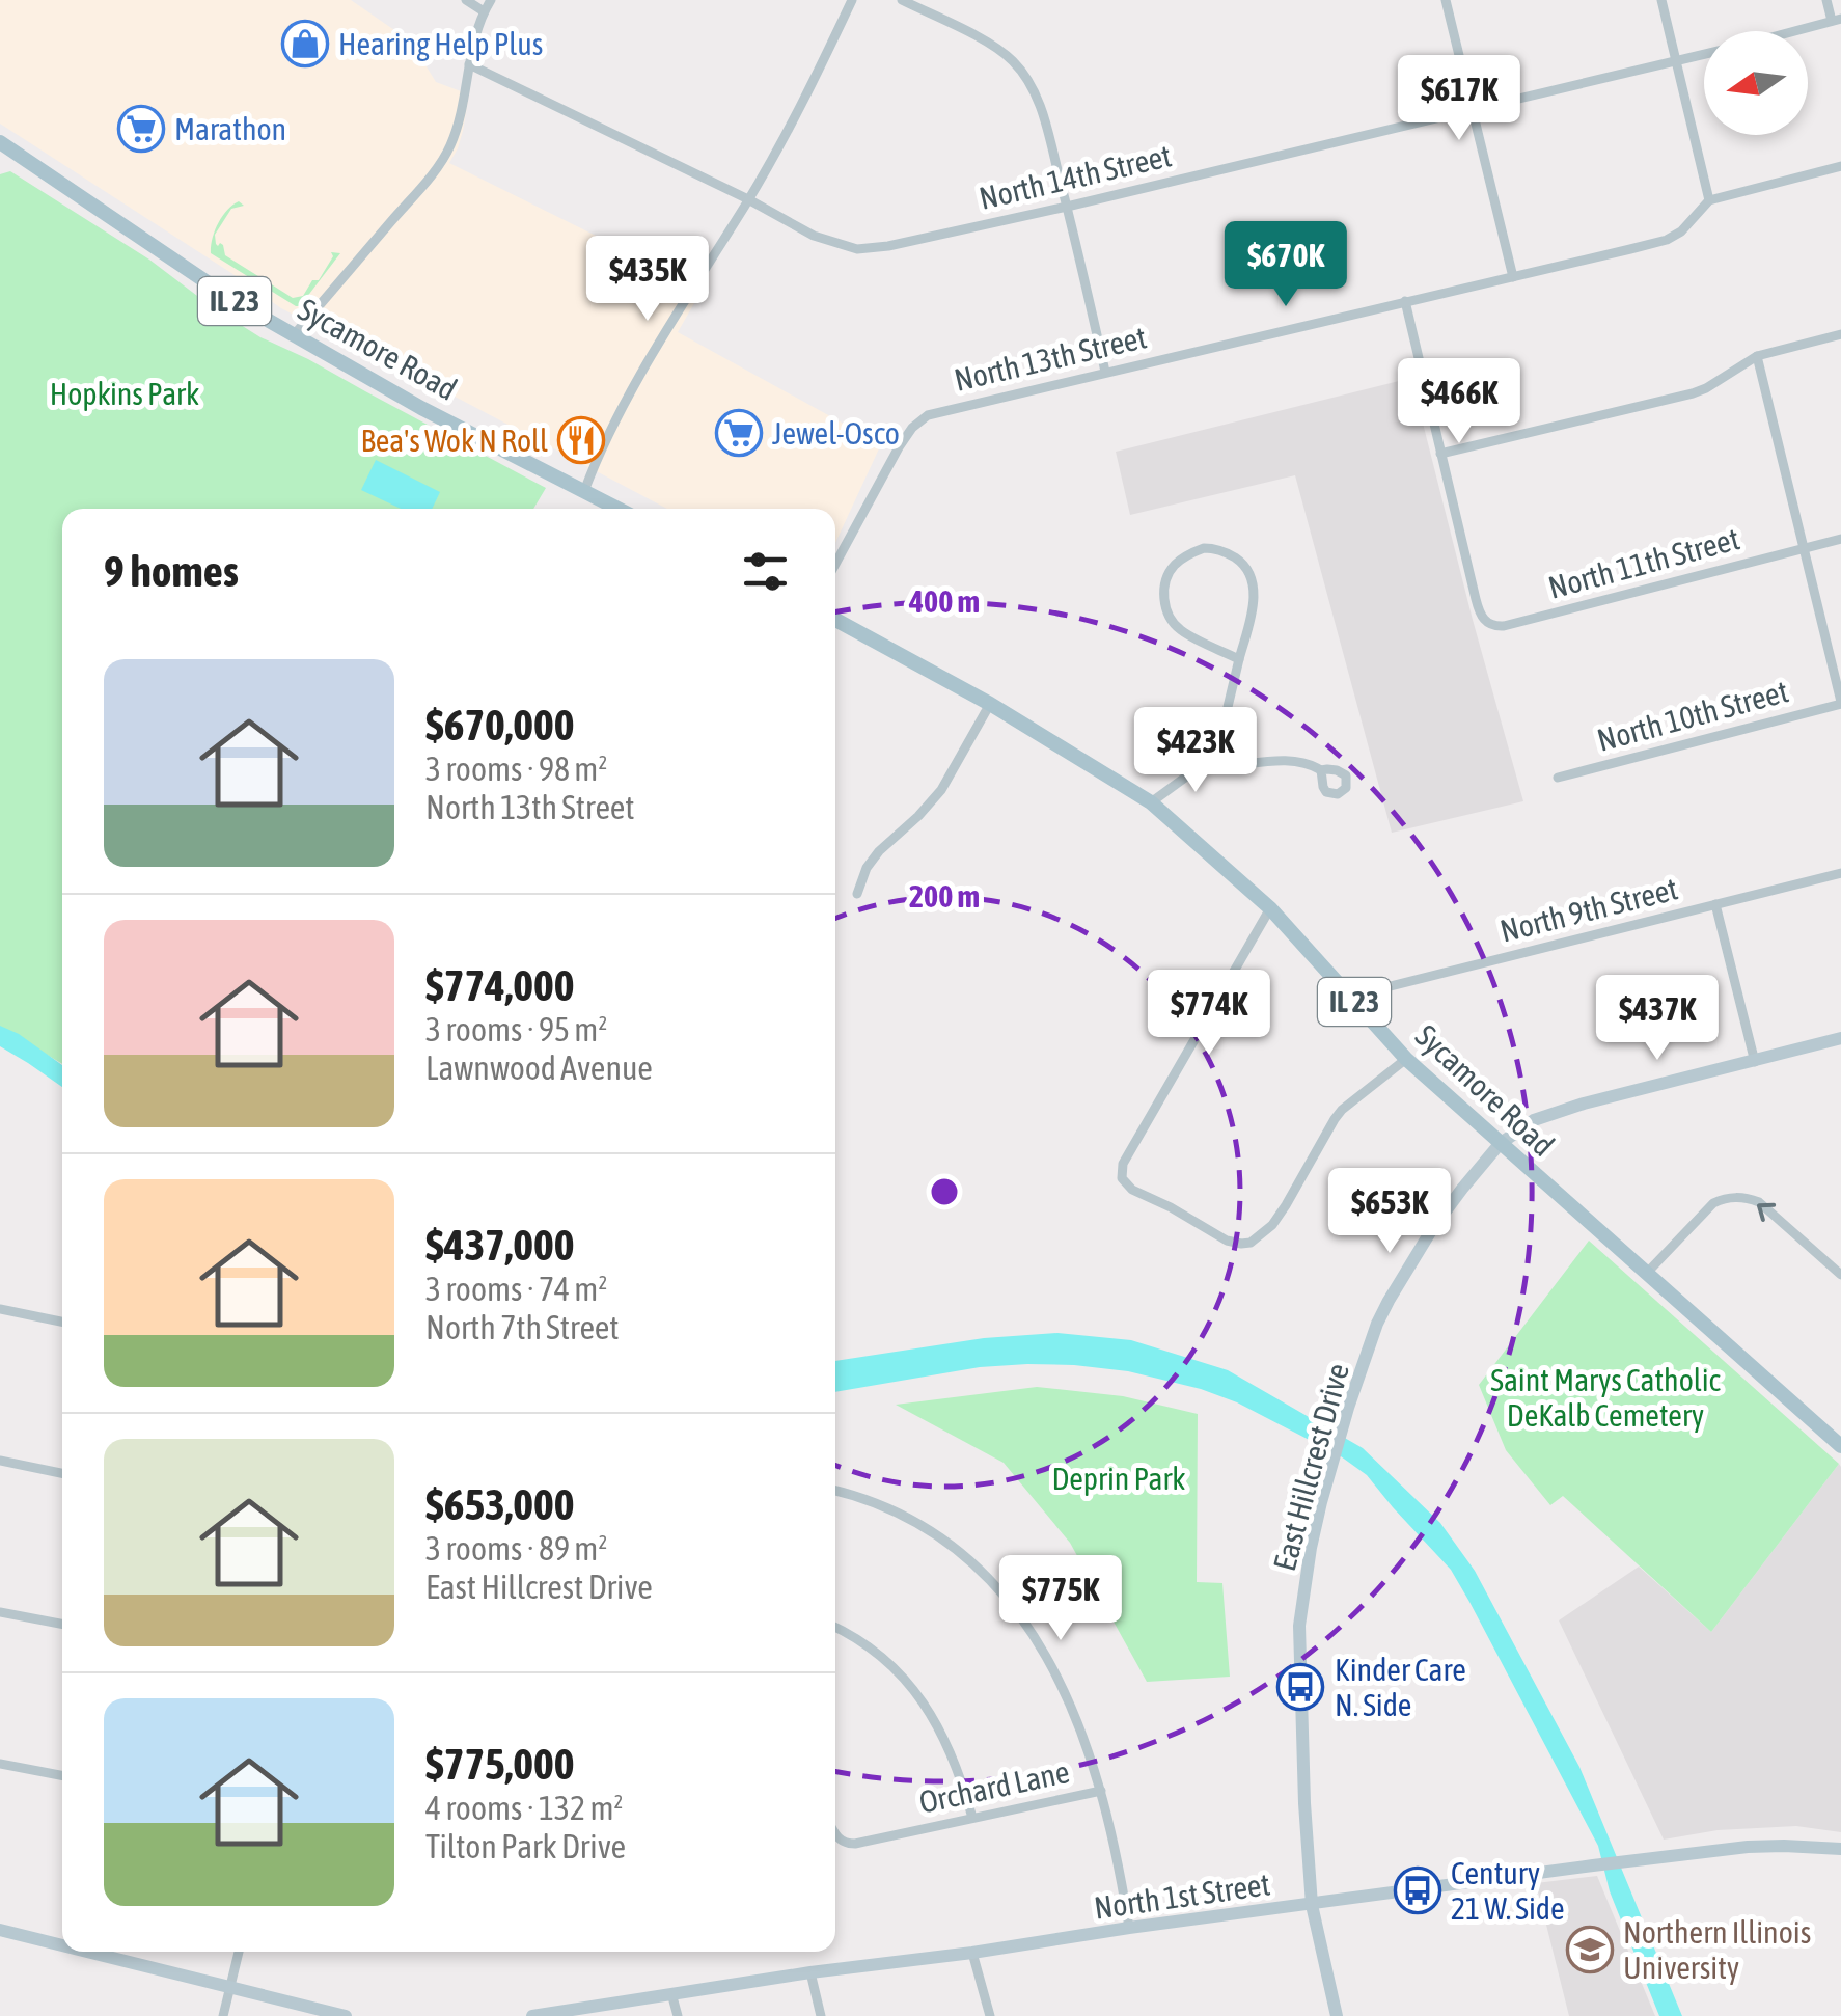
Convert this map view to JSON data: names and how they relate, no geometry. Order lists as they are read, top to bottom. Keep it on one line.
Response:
{"streets":{"main road":["IL 23","Sycamore Road"],"street":["North 14th Street","North 13th Street","North 11th Street","North 10th Street","North 9th Street","East Hillcrest Drive","Orchard Lane","North 1st Street"]},"crossings":[["Sycamore Road","North 9th Street"],["Sycamore Road","East Hillcrest Drive"],["East Hillcrest Drive","North 1st Street"]],"parks":["Hopkins Park","Saint Marys Catholic DeKalb Cemetery","Deprin Park"],"places":{"shop":["Hearing Help Plus"],"supermarket":["Marathon","Jewel-Osco"],"restaurant":["Bea's Wok N Roll"],"bus stop":["Kinder Care N. Side","Century 21 W. Side"],"school or university":["Northern Illinois University"]},"north":"left","page":{"price":["$617K","$670K","$435K","$466K","$423K","$774K","$437K","$653K","$775K"],"heading":"9 homes","list":[{"name":"$670,000","note":"3 rooms · 98 m² · North 13th Street"},{"name":"$774,000","note":"3 rooms · 95 m² · Lawnwood Avenue"},{"name":"$437,000","note":"3 rooms · 74 m² · North 7th Street"},{"name":"$653,000","note":"3 rooms · 89 m² · East Hillcrest Drive"},{"name":"$775,000","note":"4 rooms · 132 m² · Tilton Park Drive"}]},"rings":["400 m","200 m"]}
